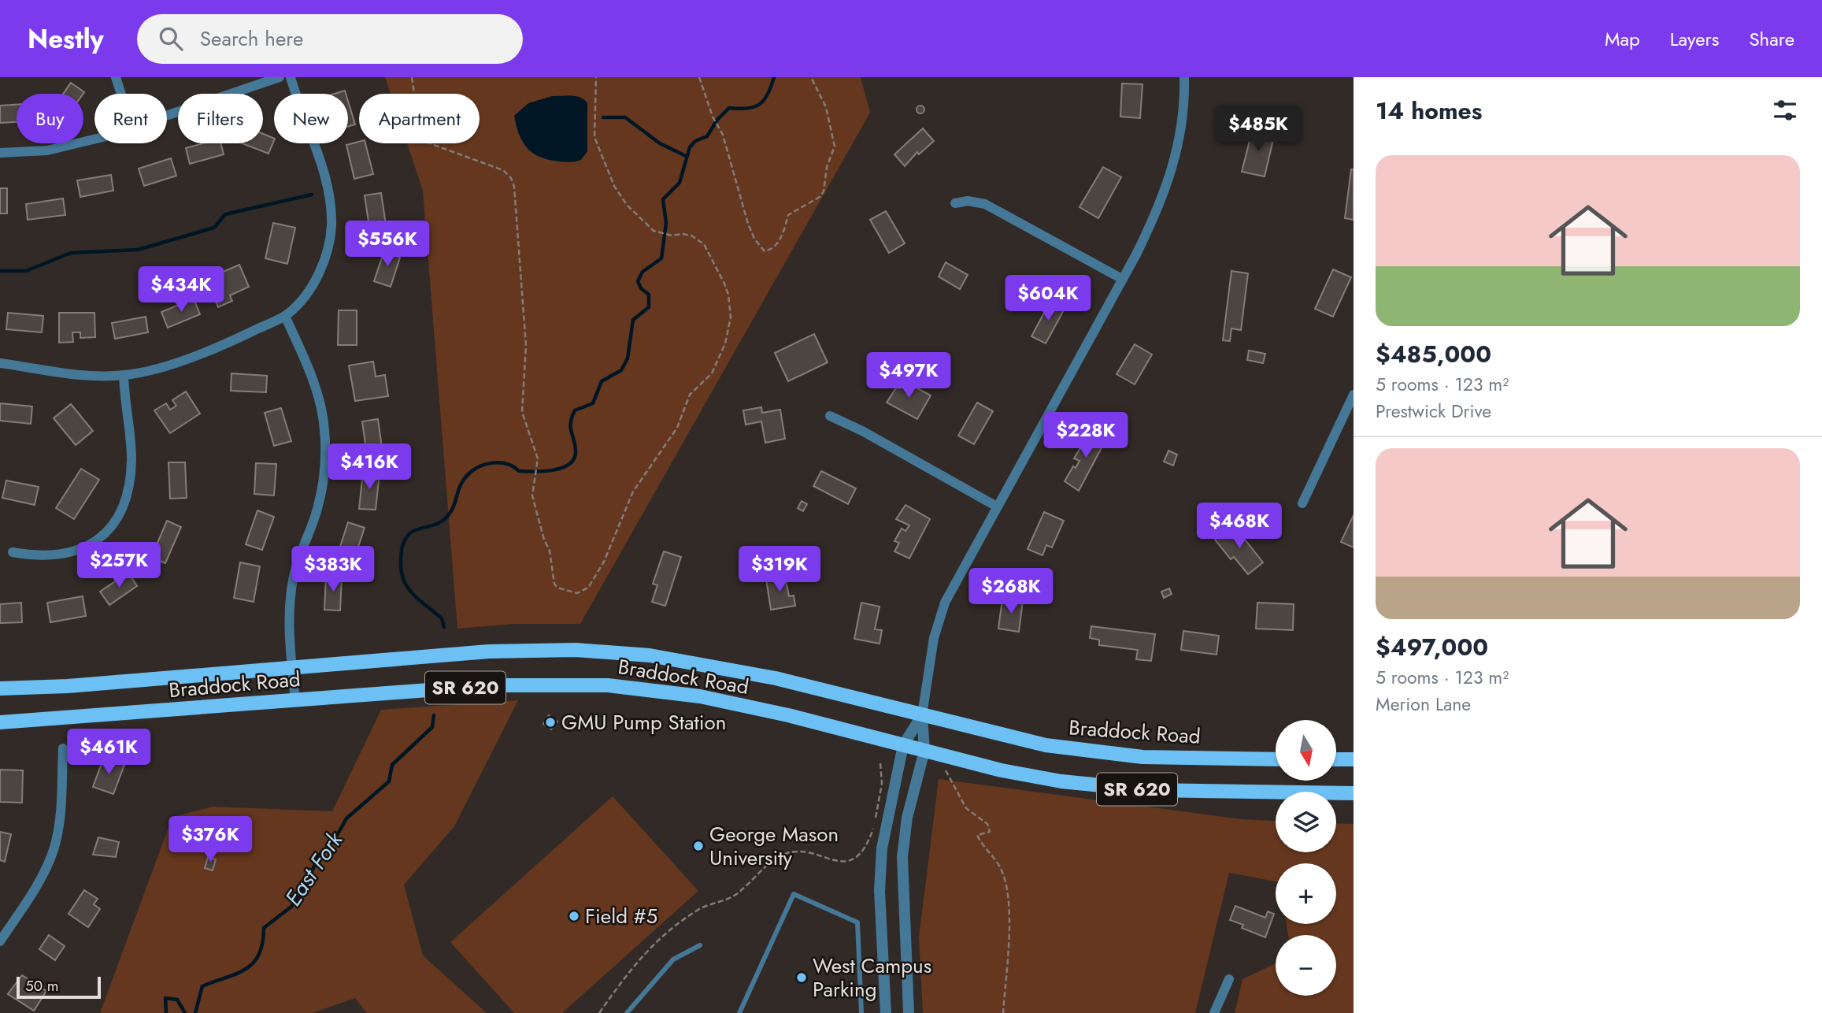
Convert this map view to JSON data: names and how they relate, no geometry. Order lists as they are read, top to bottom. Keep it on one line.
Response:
{"streets":{"main road":["Braddock Road","SR 620"]},"water":["East Fork"],"places":["GMU Pump Station","George Mason University","Field #5","West Campus Parking"],"scale_bar":"50 m","north":"bottom","page":{"header":"Nestly","search":"Search here","nav":["Map","Layers","Share"],"heading":"14 homes","chip":["Buy","Rent","Filters","New","Apartment"],"price":["$485K","$556K","$434K","$604K","$497K","$228K","$416K","$468K","$257K","$383K","$319K","$268K","$461K","$376K"],"list":[{"name":"$485,000","note":"5 rooms · 123 m² · Prestwick Drive"},{"name":"$497,000","note":"5 rooms · 123 m² · Merion Lane"}],"map_buttons":["+","−"],"scale":"50 m"}}
